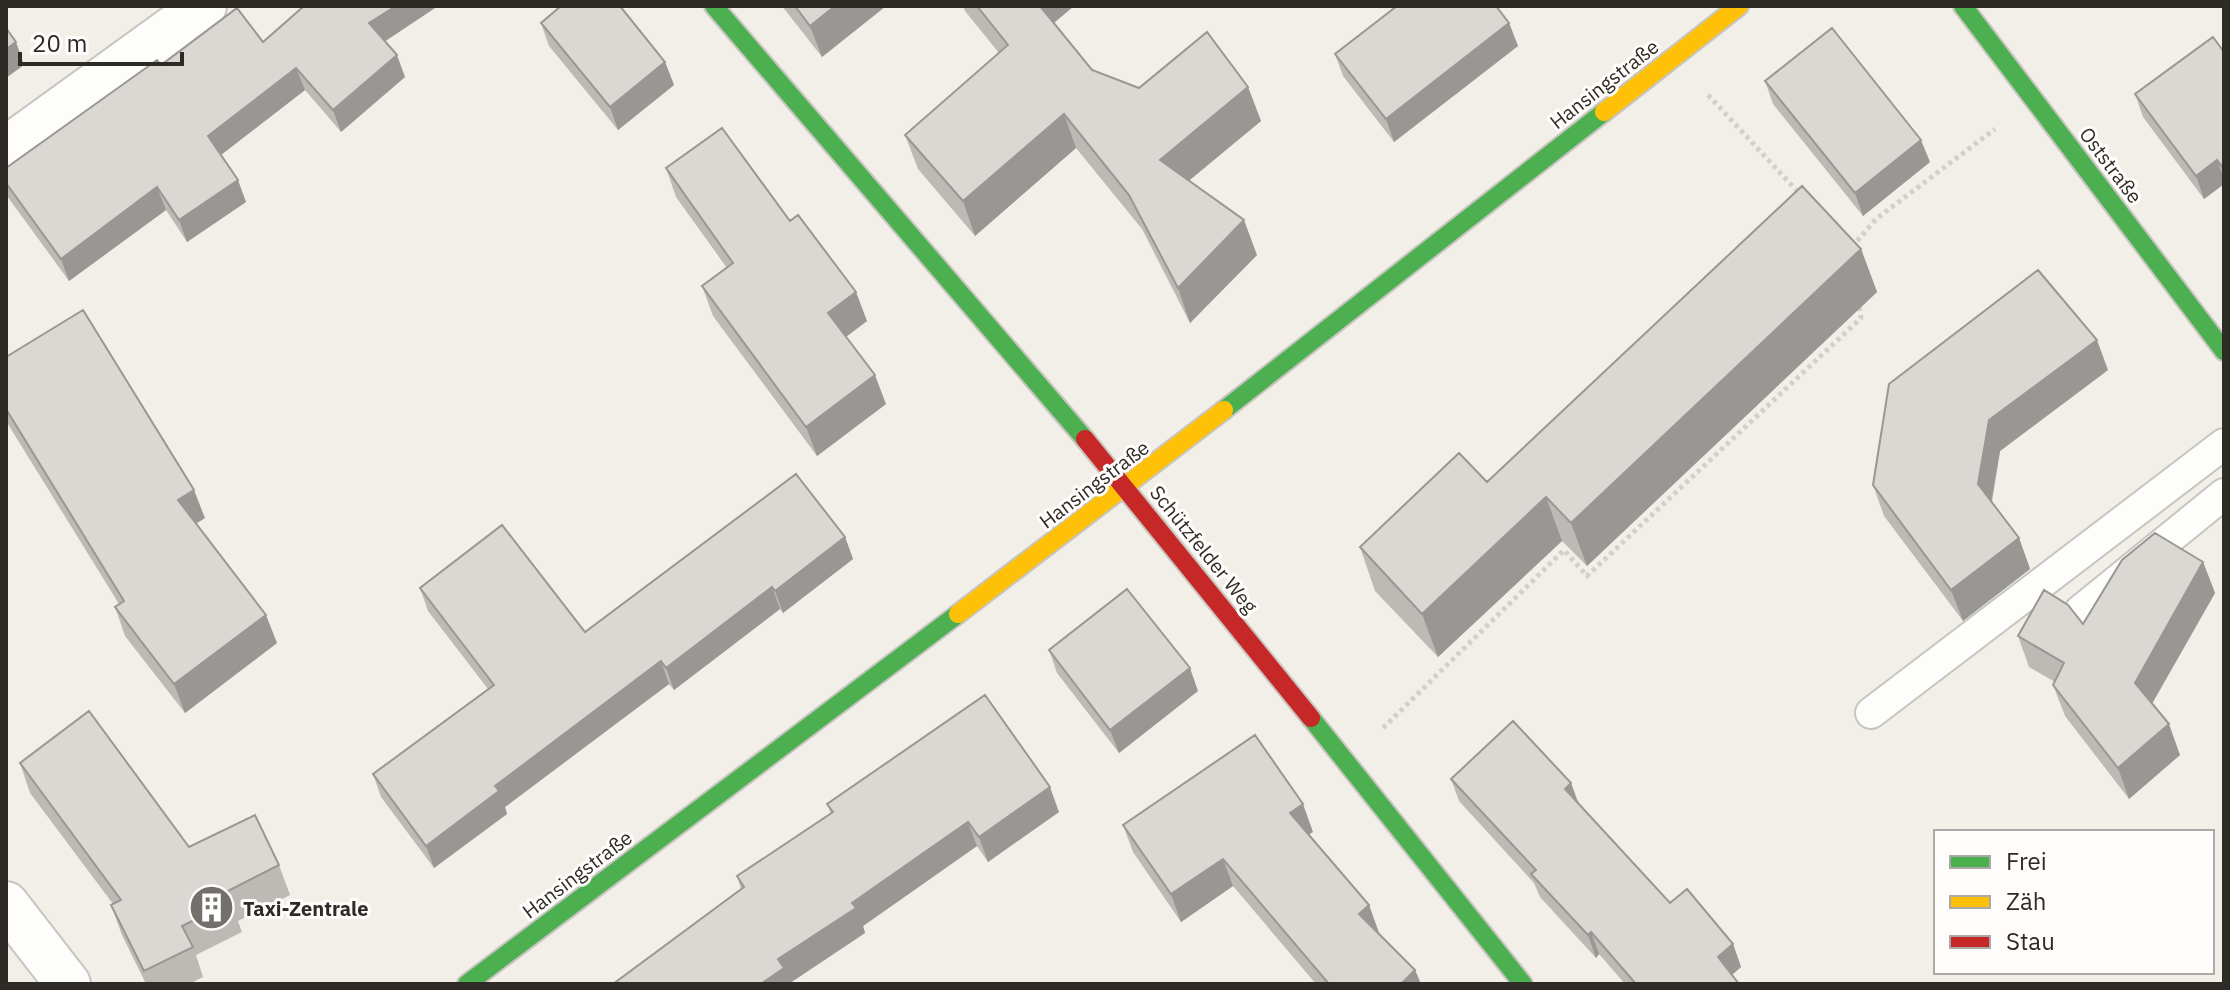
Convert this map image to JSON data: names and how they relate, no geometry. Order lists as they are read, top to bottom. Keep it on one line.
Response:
{"streets":{"street":["Hansingstraße","Oststraße","Schützfelder Weg"]},"crossings":[["Hansingstraße","Schützfelder Weg"]],"places":{"building":["Taxi-Zentrale"]},"legend":["Frei","Zäh","Stau"],"scale_bar":"20 m"}
